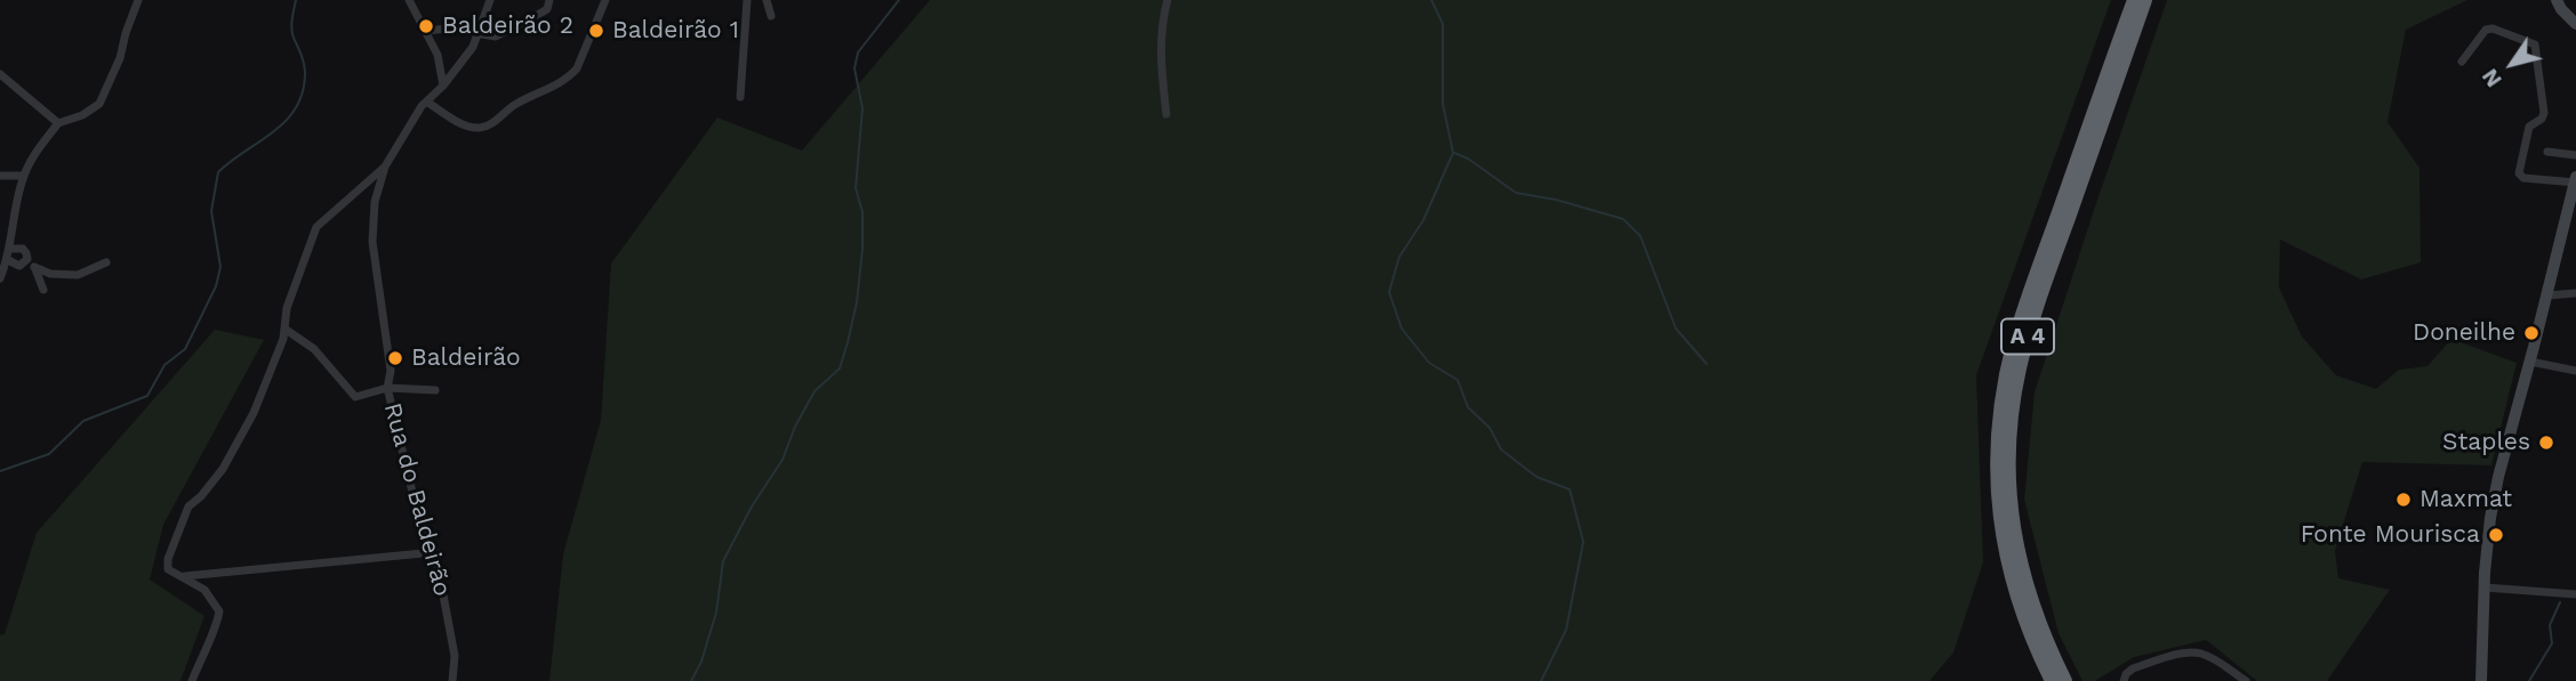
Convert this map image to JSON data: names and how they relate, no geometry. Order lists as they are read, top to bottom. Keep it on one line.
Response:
{"streets":{"highway":["A 4"],"street":["Rua do Baldeirão"]},"places":["Baldeirão 2","Baldeirão 1","Doneilhe","Baldeirão","Staples","Maxmat","Fonte Mourisca"],"north":"bottom left"}
